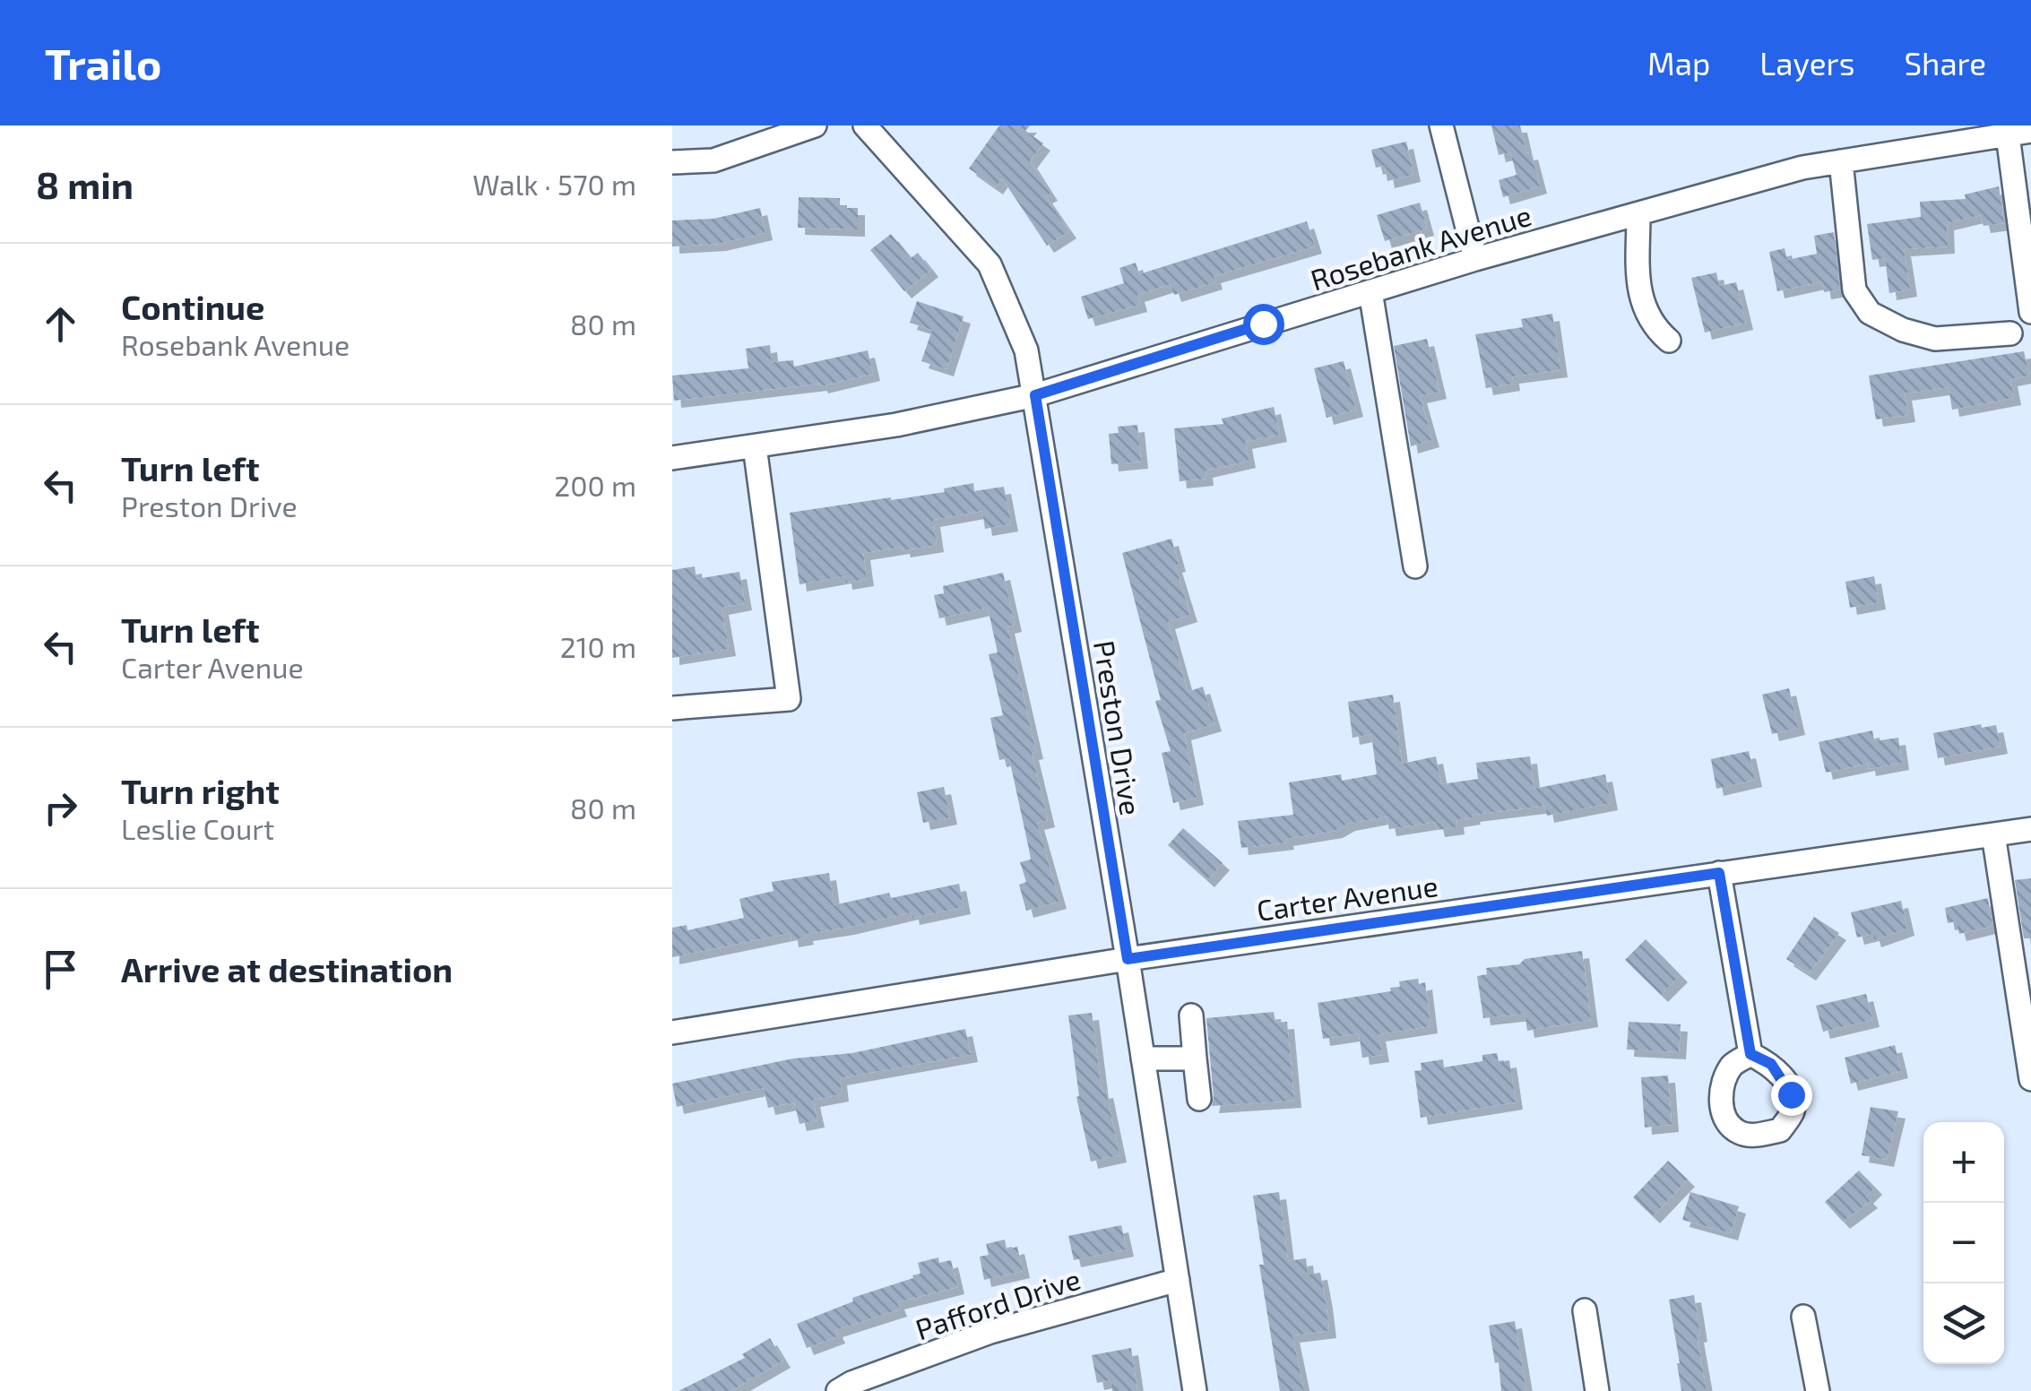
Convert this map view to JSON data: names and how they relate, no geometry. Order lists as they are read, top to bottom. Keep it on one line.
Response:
{"streets":{"street":["Rosebank Avenue","Preston Drive","Carter Avenue","Pafford Drive"]},"crossings":[["Rosebank Avenue","Preston Drive"],["Preston Drive","Carter Avenue"],["Preston Drive","Pafford Drive"]],"page":{"header":"Trailo","nav":["Map","Layers","Share"],"heading":["8 min","Walk · 570 m"],"list":[["Continue","Rosebank Avenue","80 m"],["Turn left","Preston Drive","200 m"],["Turn left","Carter Avenue","210 m"],["Turn right","Leslie Court","80 m"],"Arrive at destination"],"map_buttons":["+","−"]}}
